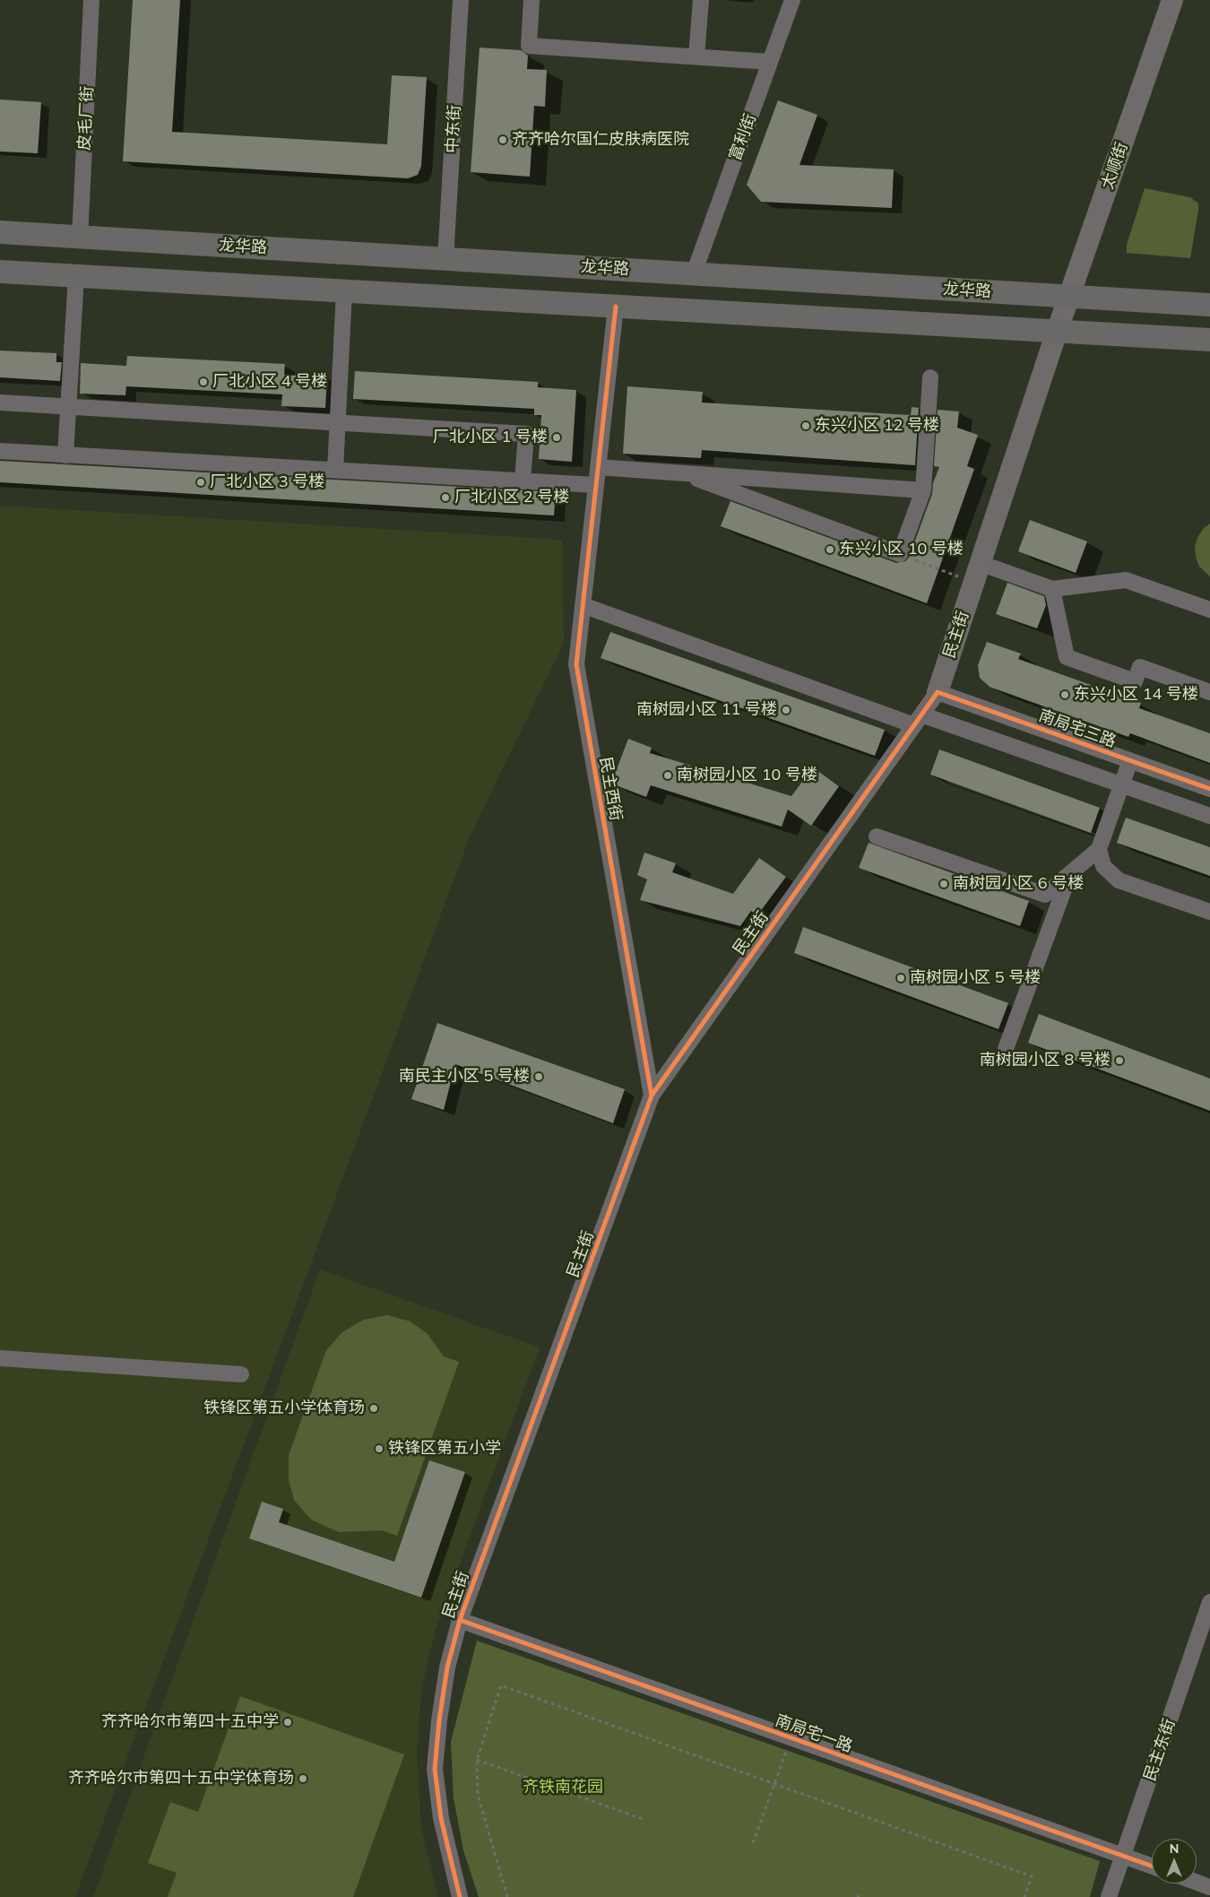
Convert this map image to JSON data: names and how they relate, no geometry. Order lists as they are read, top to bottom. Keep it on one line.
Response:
{"streets":{"main road":["太顺街","龙华路","民主街"],"street":["皮毛厂街","中东街","富利街","南局宅三路","民主西街","南局宅一路","民主东街"]},"crossings":[["皮毛厂街","龙华路"],["中东街","龙华路"],["富利街","龙华路"],["太顺街","龙华路"],["太顺街","民主街"],["民主街","南局宅三路"],["民主街","民主西街"],["民主街","南局宅一路"],["南局宅一路","民主东街"]],"parks":["齐铁南花园"],"places":["齐齐哈尔国仁皮肤病医院","厂北小区 4 号楼","东兴小区 12 号楼","厂北小区 1 号楼","厂北小区 3 号楼","厂北小区 2 号楼","东兴小区 10 号楼","东兴小区 14 号楼","南树园小区 11 号楼","南树园小区 10 号楼","南树园小区 6 号楼","南树园小区 5 号楼","南树园小区 8 号楼","南民主小区 5 号楼","铁锋区第五小学体育场","铁锋区第五小学","齐齐哈尔市第四十五中学","齐齐哈尔市第四十五中学体育场"],"north":"top"}
